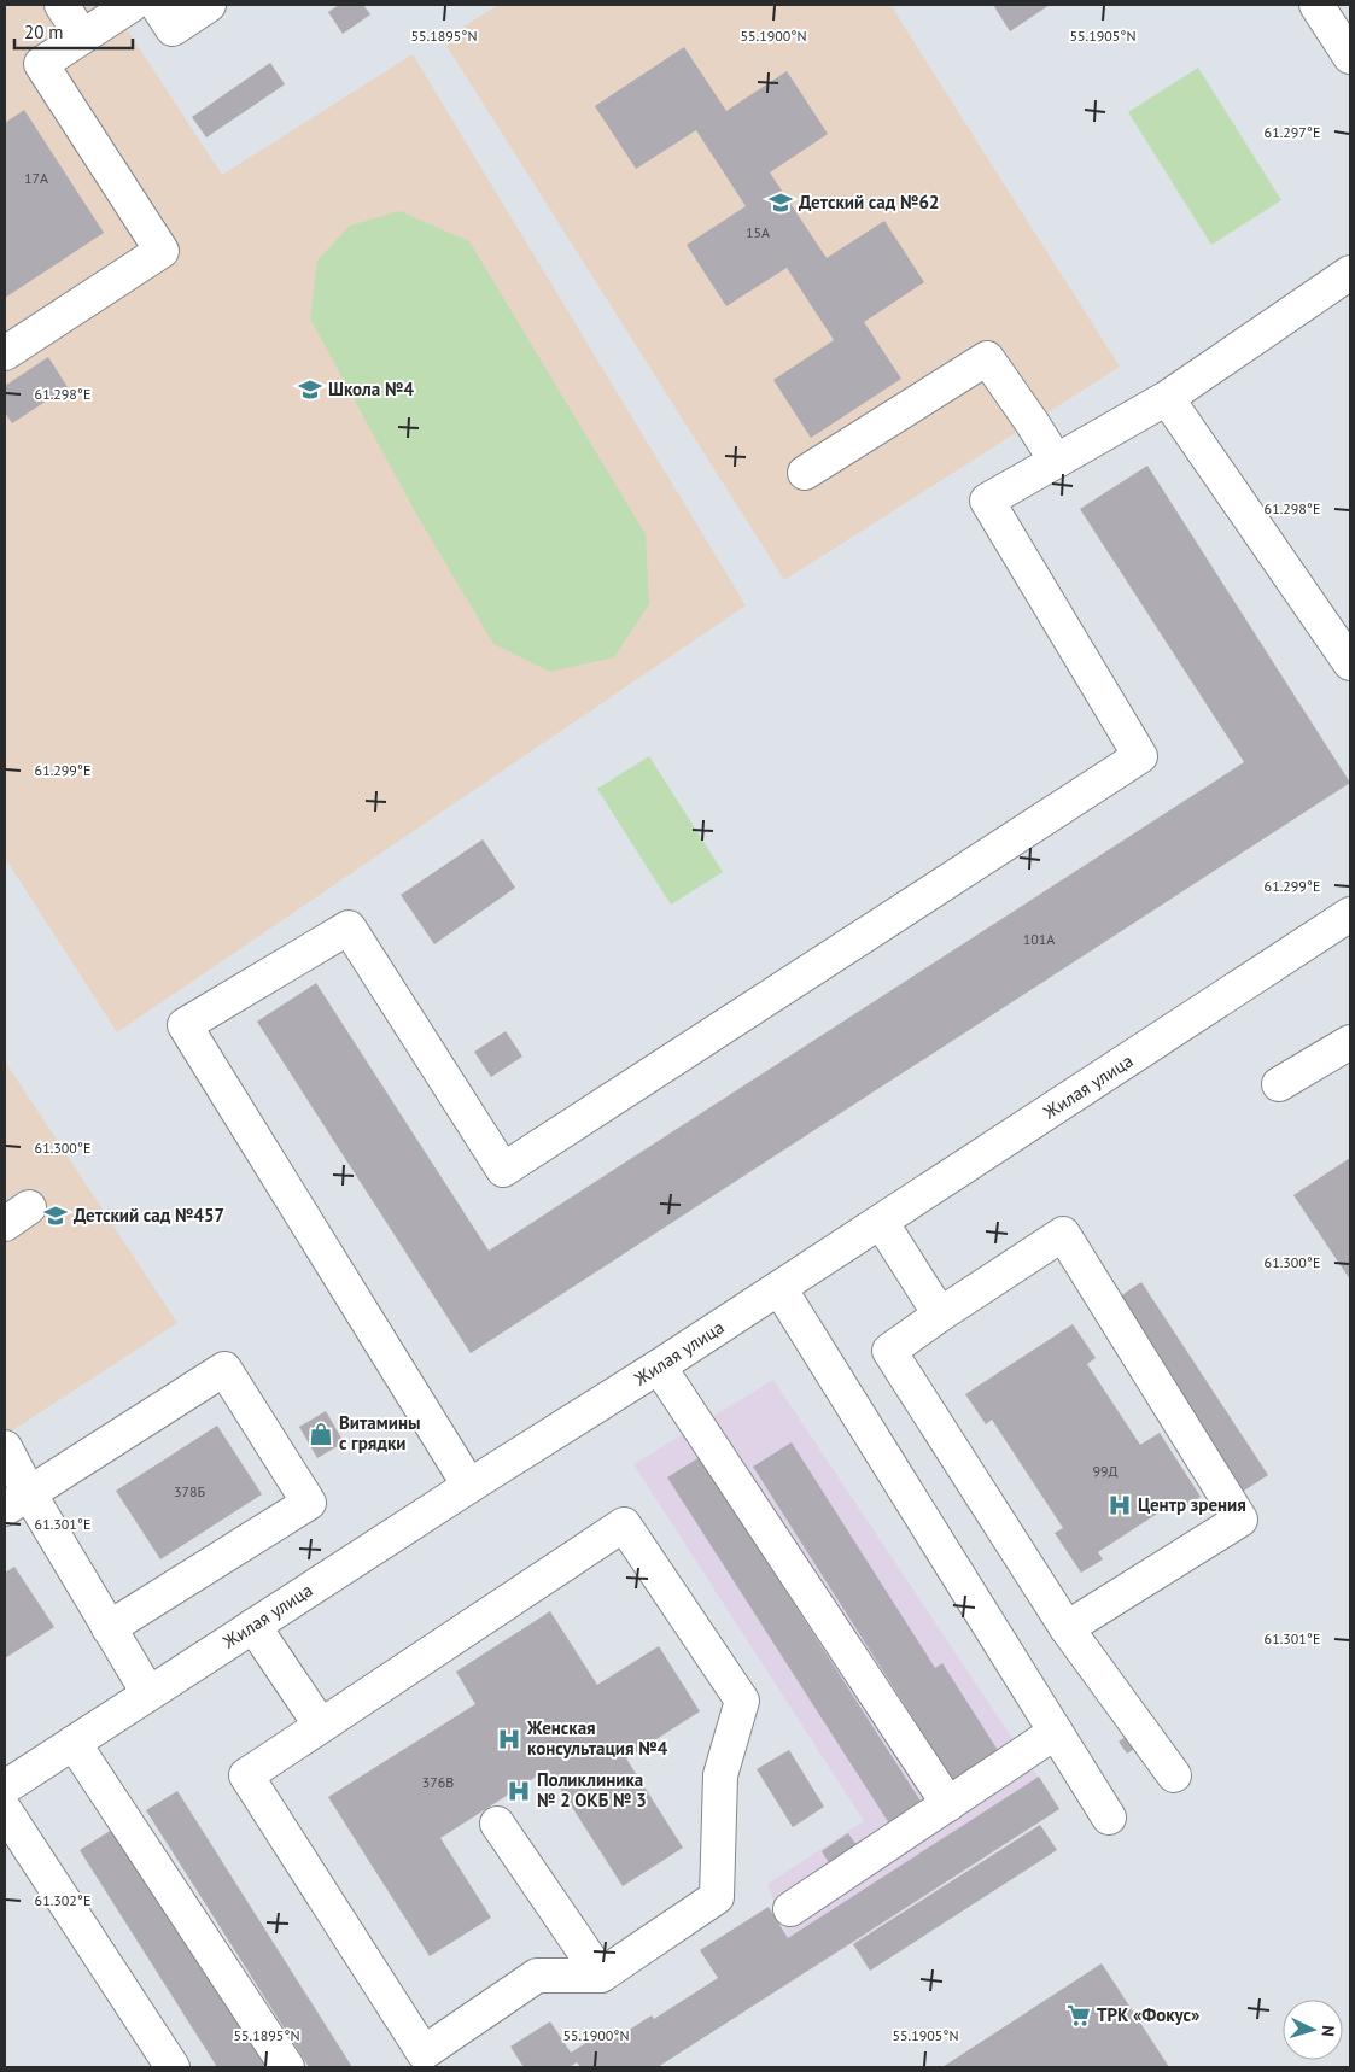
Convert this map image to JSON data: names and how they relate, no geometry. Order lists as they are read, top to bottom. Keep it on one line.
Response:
{"streets":{"street":["Жилая улица"]},"places":{"school or university":["Детский сад №62","Школа №4","Детский сад №457"],"shop":["Витамины с грядки"],"hospital":["Центр зрения","Женская консультация №4","Поликлиника № 2 ОКБ № 3"],"supermarket":["ТРК «Фокус»"]},"house_numbers":["17А","15А","101А","99Д","378Б","376В"],"scale_bar":"20 m","north":"right","coordinates":["55.1895°N","55.1900°N","55.1905°N","61.297°E","61.298°E","61.299°E","61.300°E","61.301°E","61.302°E"]}
